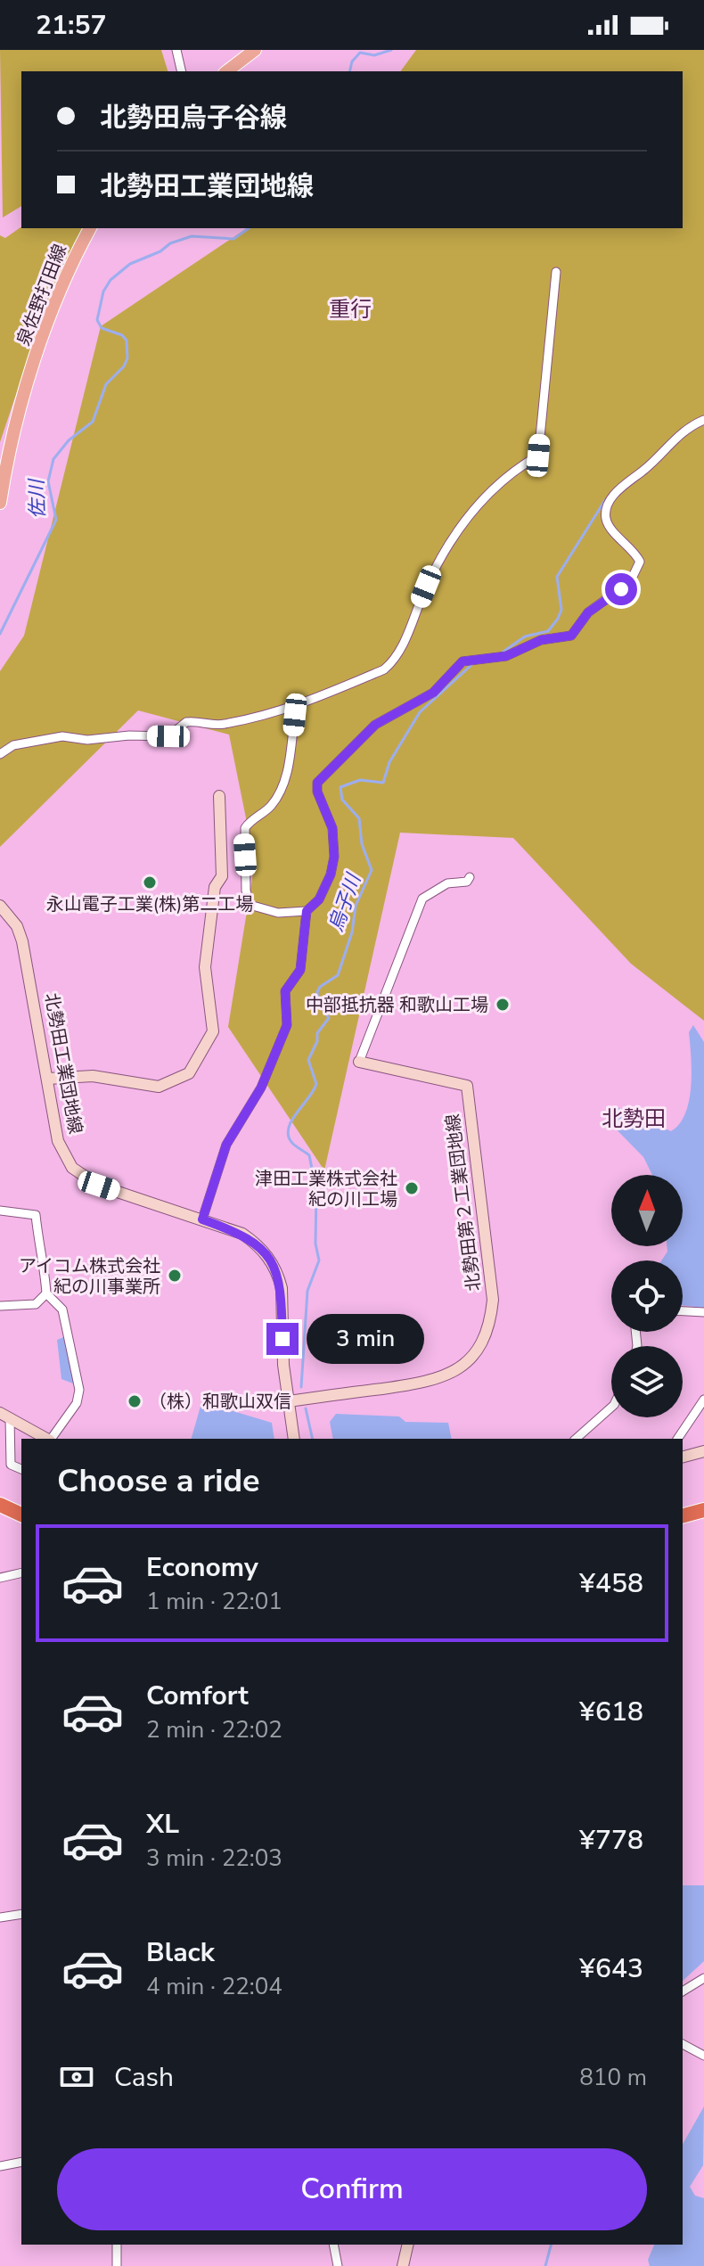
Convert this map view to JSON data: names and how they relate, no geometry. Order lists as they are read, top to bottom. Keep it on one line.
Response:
{"streets":{"main road":["泉佐野打田線"],"street":["北勢田工業団地線","北勢田第２工業団地線"]},"crossings":[["北勢田工業団地線","北勢田第２工業団地線"]],"districts":["重行","北勢田"],"water":["佐川","烏子川"],"places":["永山電子工業(株)第二工場","中部抵抗器 和歌山工場","津田工業株式会社 紀の川工場","アイコム株式会社 紀の川事業所","（株）和歌山双信"],"north":"top","page":{"status":"21:57","banner":["北勢田烏子谷線","北勢田工業団地線"],"bubble":"3 min","heading":"Choose a ride","list":[{"name":"Economy","note":"1 min · 22:01","value":"¥458"},{"name":"Comfort","note":"2 min · 22:02","value":"¥618"},{"name":"XL","note":"3 min · 22:03","value":"¥778"},{"name":"Black","note":"4 min · 22:04","value":"¥643"}],"pay":["Cash","810 m"],"buttons":"Confirm"}}
